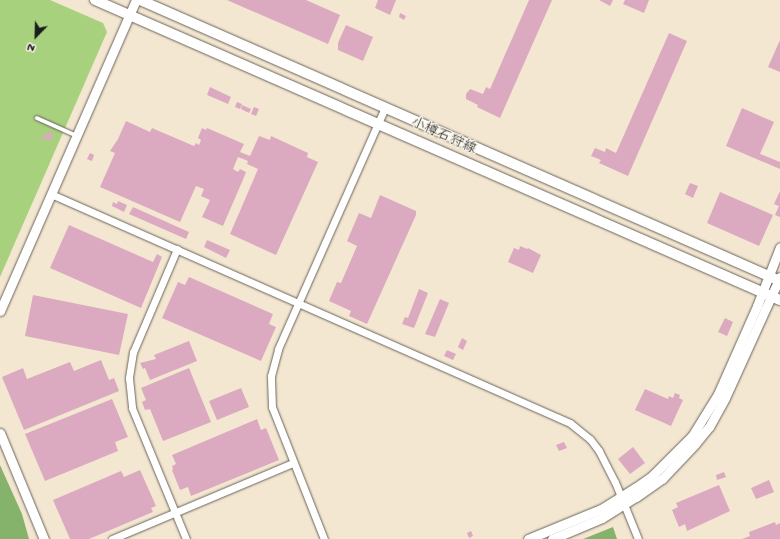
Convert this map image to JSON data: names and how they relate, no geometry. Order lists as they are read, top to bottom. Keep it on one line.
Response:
{"streets":{"main road":["小樽石狩線"]},"north":"bottom left"}
